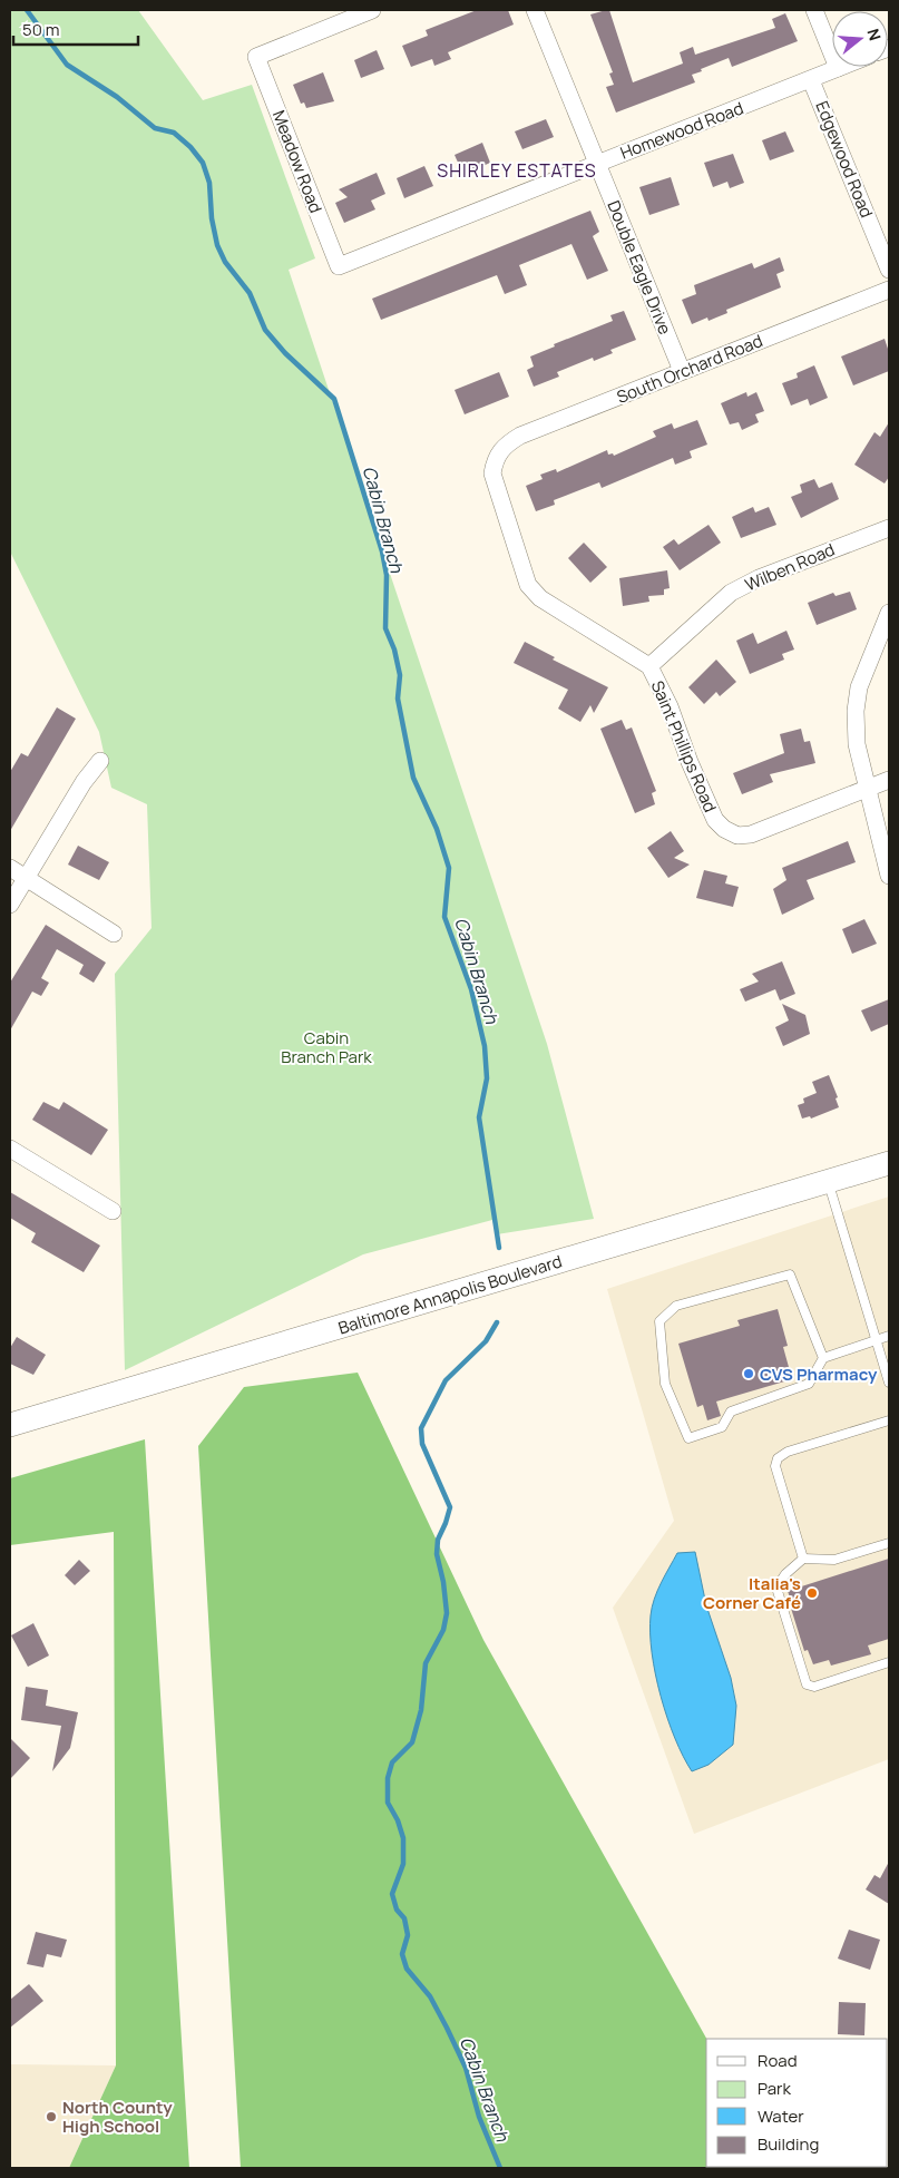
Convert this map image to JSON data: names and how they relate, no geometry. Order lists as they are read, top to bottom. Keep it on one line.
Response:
{"streets":{"main road":["Baltimore Annapolis Boulevard"],"street":["Homewood Road","Edgewood Road","Meadow Road","Double Eagle Drive","South Orchard Road","Wilben Road","Saint Phillips Road"]},"crossings":[["Homewood Road","Edgewood Road"],["Homewood Road","Meadow Road"],["Homewood Road","Double Eagle Drive"],["Double Eagle Drive","South Orchard Road"],["South Orchard Road","Saint Phillips Road"],["Wilben Road","Saint Phillips Road"]],"districts":["SHIRLEY ESTATES"],"water":["Cabin Branch"],"parks":["Cabin Branch Park"],"places":["CVS Pharmacy","Italia's Corner Café","North County High School"],"legend":["Road","Park","Water","Building"],"scale_bar":"50 m","north":"right"}
